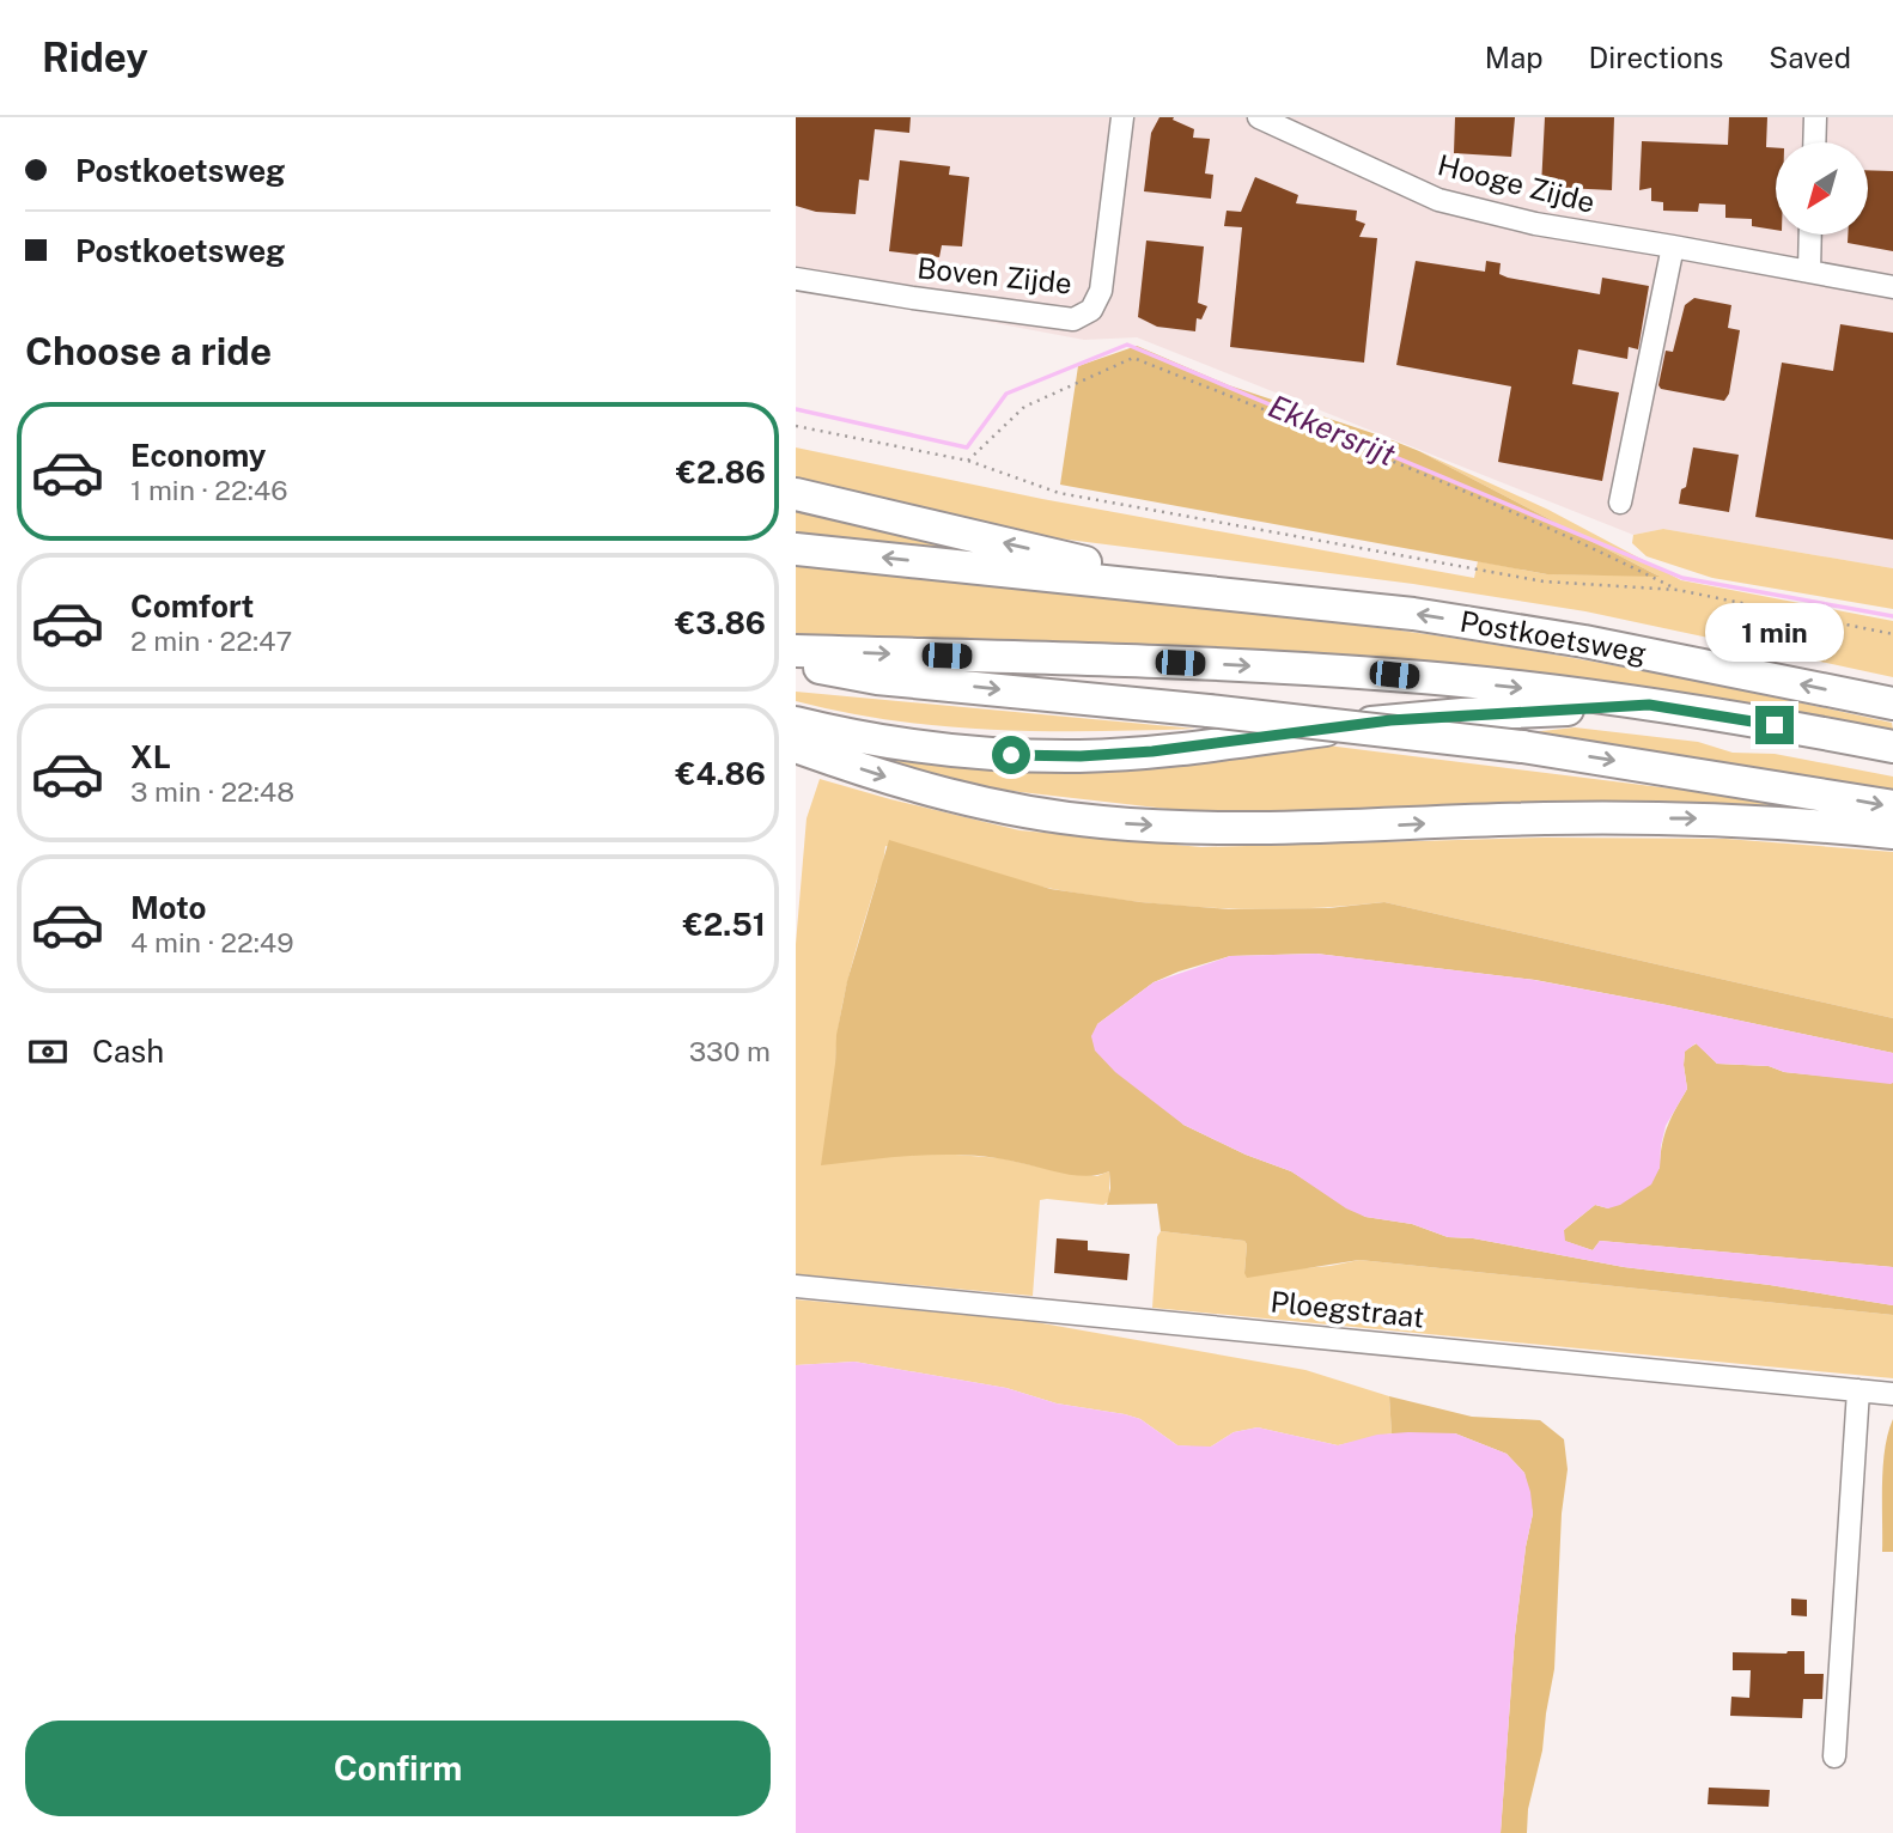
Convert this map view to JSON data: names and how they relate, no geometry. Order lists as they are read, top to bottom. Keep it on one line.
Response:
{"streets":{"highway":["Postkoetsweg"],"street":["Hooge Zijde","Boven Zijde","Ploegstraat"]},"water":["Ekkersrijt"],"north":"bottom left","page":{"header":"Ridey","nav":["Map","Directions","Saved"],"banner":["Postkoetsweg","Postkoetsweg"],"heading":"Choose a ride","list":[{"name":"Economy","note":"1 min · 22:46","value":"€2.86"},{"name":"Comfort","note":"2 min · 22:47","value":"€3.86"},{"name":"XL","note":"3 min · 22:48","value":"€4.86"},{"name":"Moto","note":"4 min · 22:49","value":"€2.51"}],"bubble":"1 min","pay":["Cash","330 m"],"buttons":"Confirm"}}
